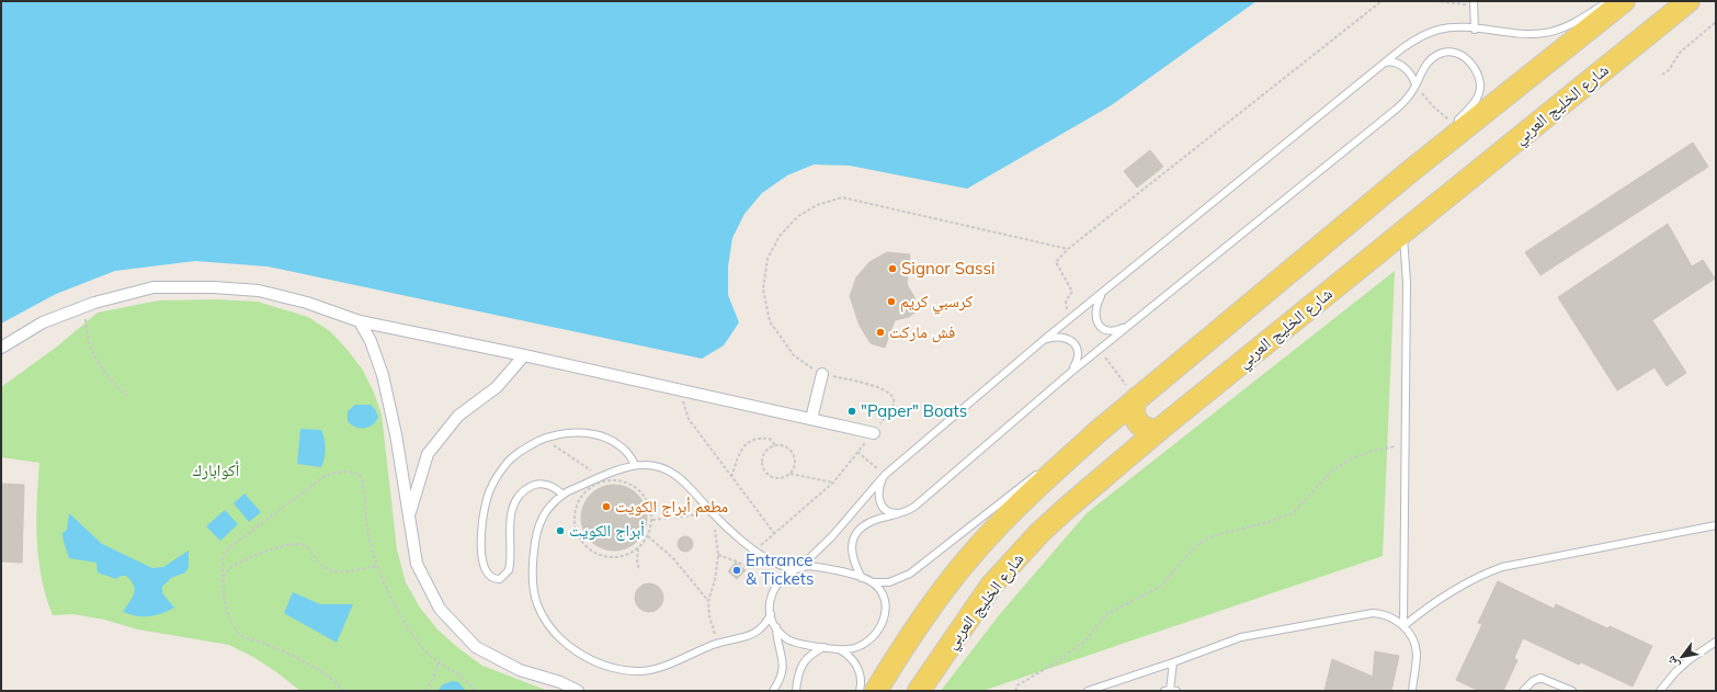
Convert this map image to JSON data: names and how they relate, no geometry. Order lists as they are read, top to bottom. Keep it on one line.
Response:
{"streets":{"main road":["شارع الخليج العربي"]},"parks":["أكوابارك"],"places":["Signor Sassi","كرسبي كريم","فش ماركت","\"Paper\" Boats","مطعم أبراج الكويت","أبراج الكويت","Entrance & Tickets"],"north":"bottom left"}
